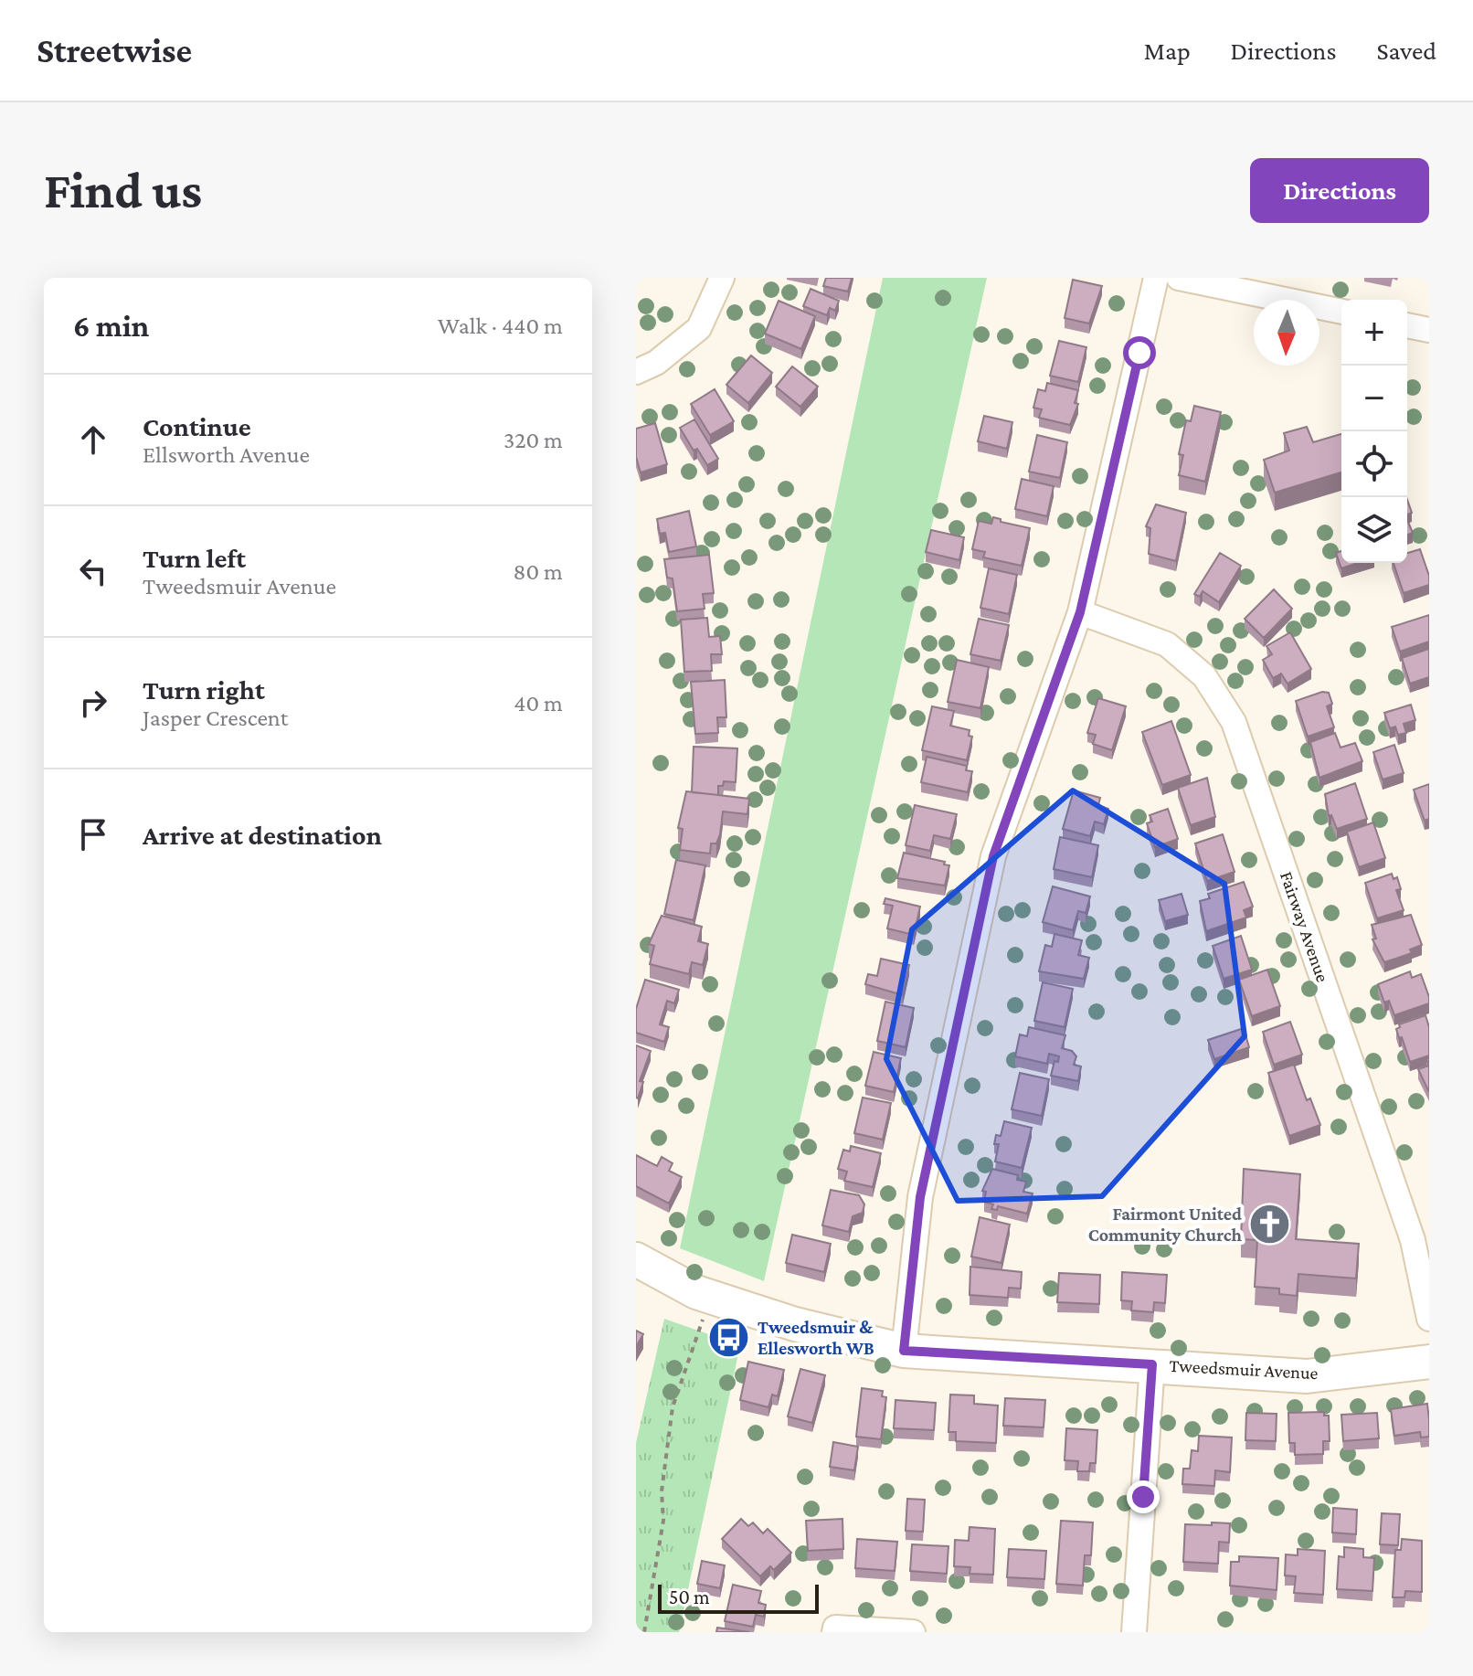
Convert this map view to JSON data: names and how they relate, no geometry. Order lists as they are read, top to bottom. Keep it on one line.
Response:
{"streets":{"street":["Fairway Avenue","Tweedsmuir Avenue"]},"places":{"church":["Fairmont United Community Church"],"bus stop":["Tweedsmuir & Ellesworth WB"]},"scale_bar":"50 m","north":"bottom","page":{"header":"Streetwise","nav":["Map","Directions","Saved"],"buttons":"Directions","title":"Find us","heading":["6 min","Walk · 440 m"],"map_buttons":["+","−"],"list":[["Continue","Ellsworth Avenue","320 m"],["Turn left","Tweedsmuir Avenue","80 m"],["Turn right","Jasper Crescent","40 m"],"Arrive at destination"],"scale":"50 m"}}
